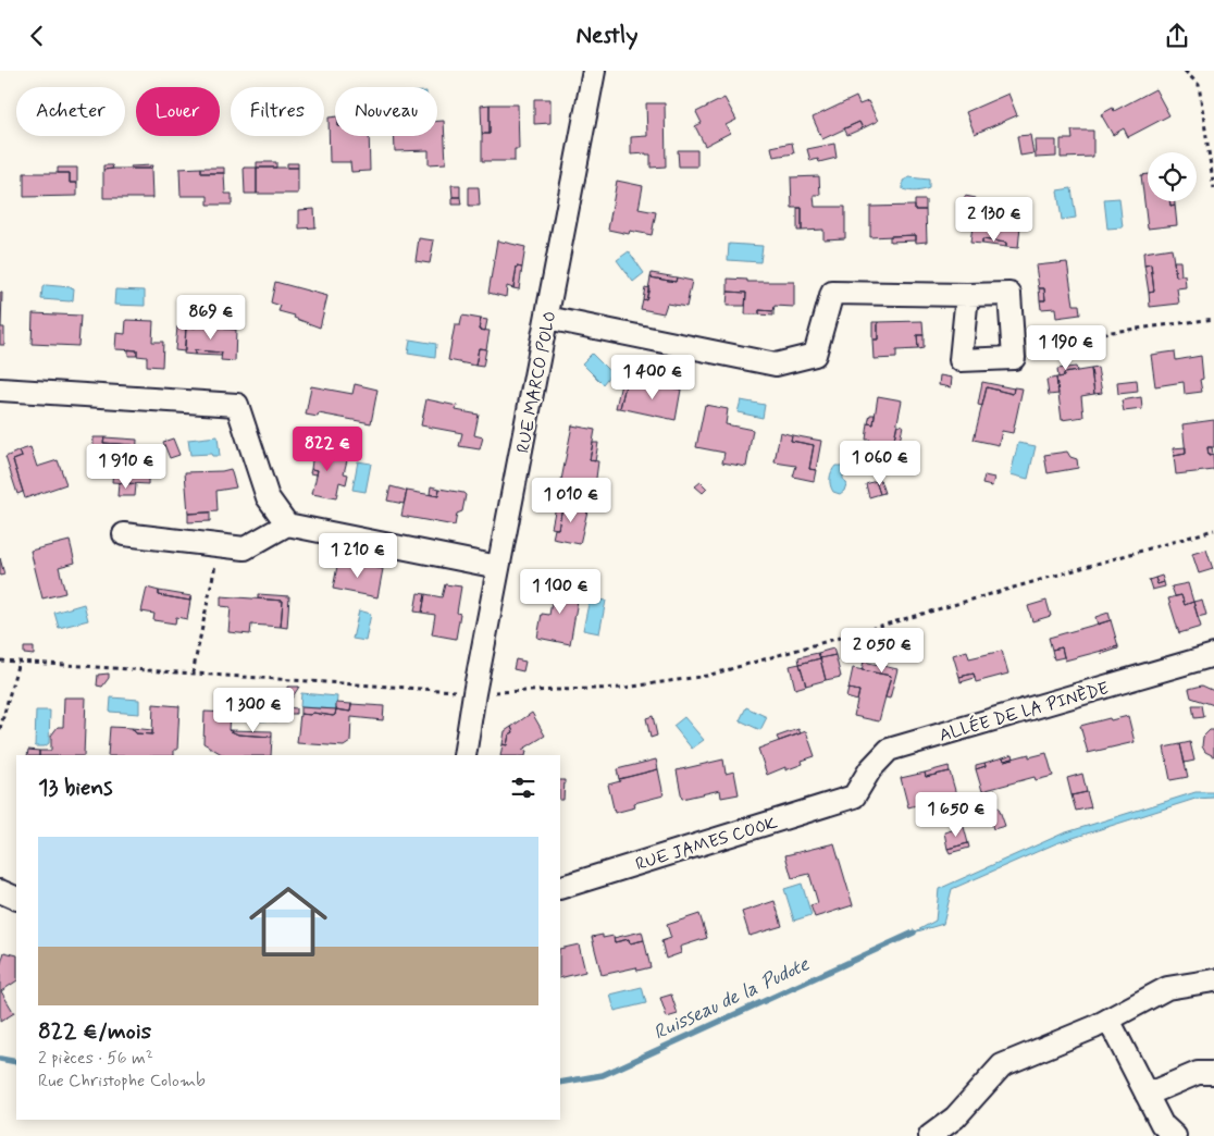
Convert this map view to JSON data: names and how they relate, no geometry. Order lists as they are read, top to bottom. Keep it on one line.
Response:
{"streets":{"street":["RUE MARCO POLO","ALLÉE DE LA PINÈDE","RUE JAMES COOK"]},"crossings":[["ALLÉE DE LA PINÈDE","RUE JAMES COOK"]],"water":["Ruisseau de la Pudote"],"page":{"header":"Nestly","chip":["Acheter","Louer","Filtres","Nouveau"],"price":["2 130 €","869 €","1 190 €","1 400 €","822 €","1 060 €","1 910 €","1 010 €","1 210 €","1 100 €","2 050 €","1 300 €","1 650 €"],"heading":"13 biens","list":[{"name":"822 €/mois","note":"2 pièces · 56 m² · Rue Christophe Colomb"}]}}
